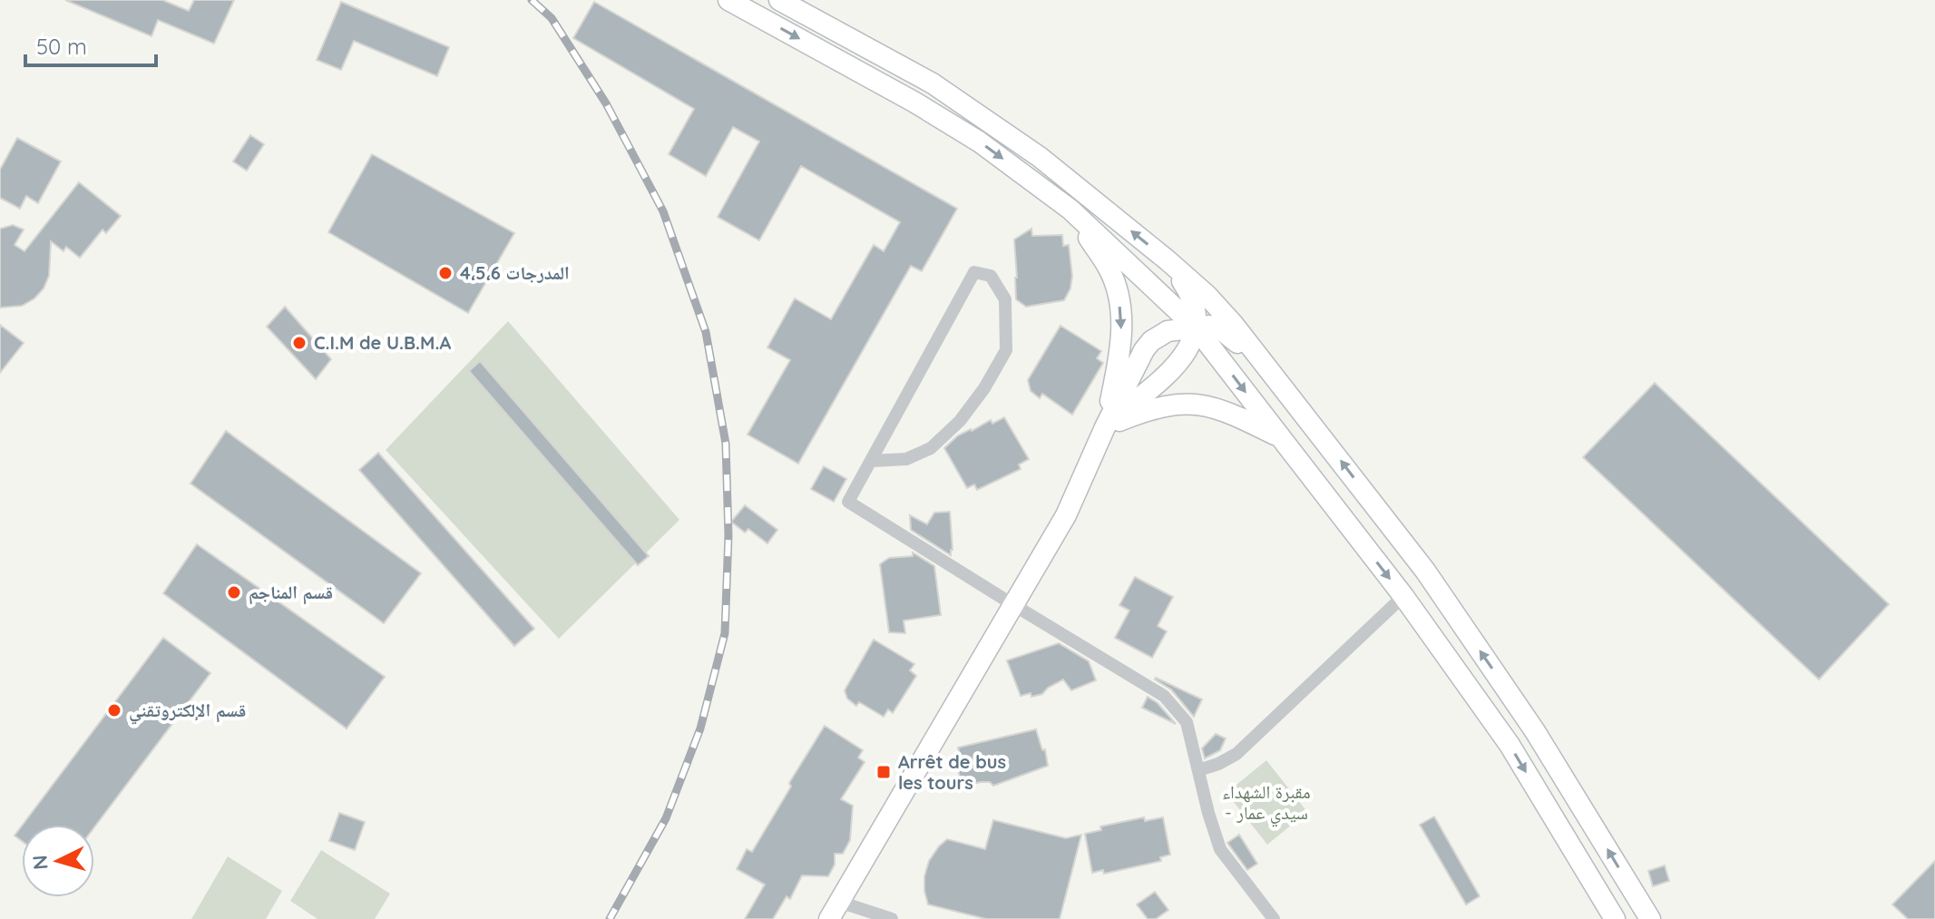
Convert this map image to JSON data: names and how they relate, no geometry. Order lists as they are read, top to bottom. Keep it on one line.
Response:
{"parks":["مقبرة الشهداء - سيدي عمار"],"places":{"other":["المدرجات 4،5،6","C.I.M de U.B.M.A","قسم المناجم","قسم الإلكتروتقني"],"transit":["Arrêt de bus les tours"]},"scale_bar":"50 m","north":"left"}
